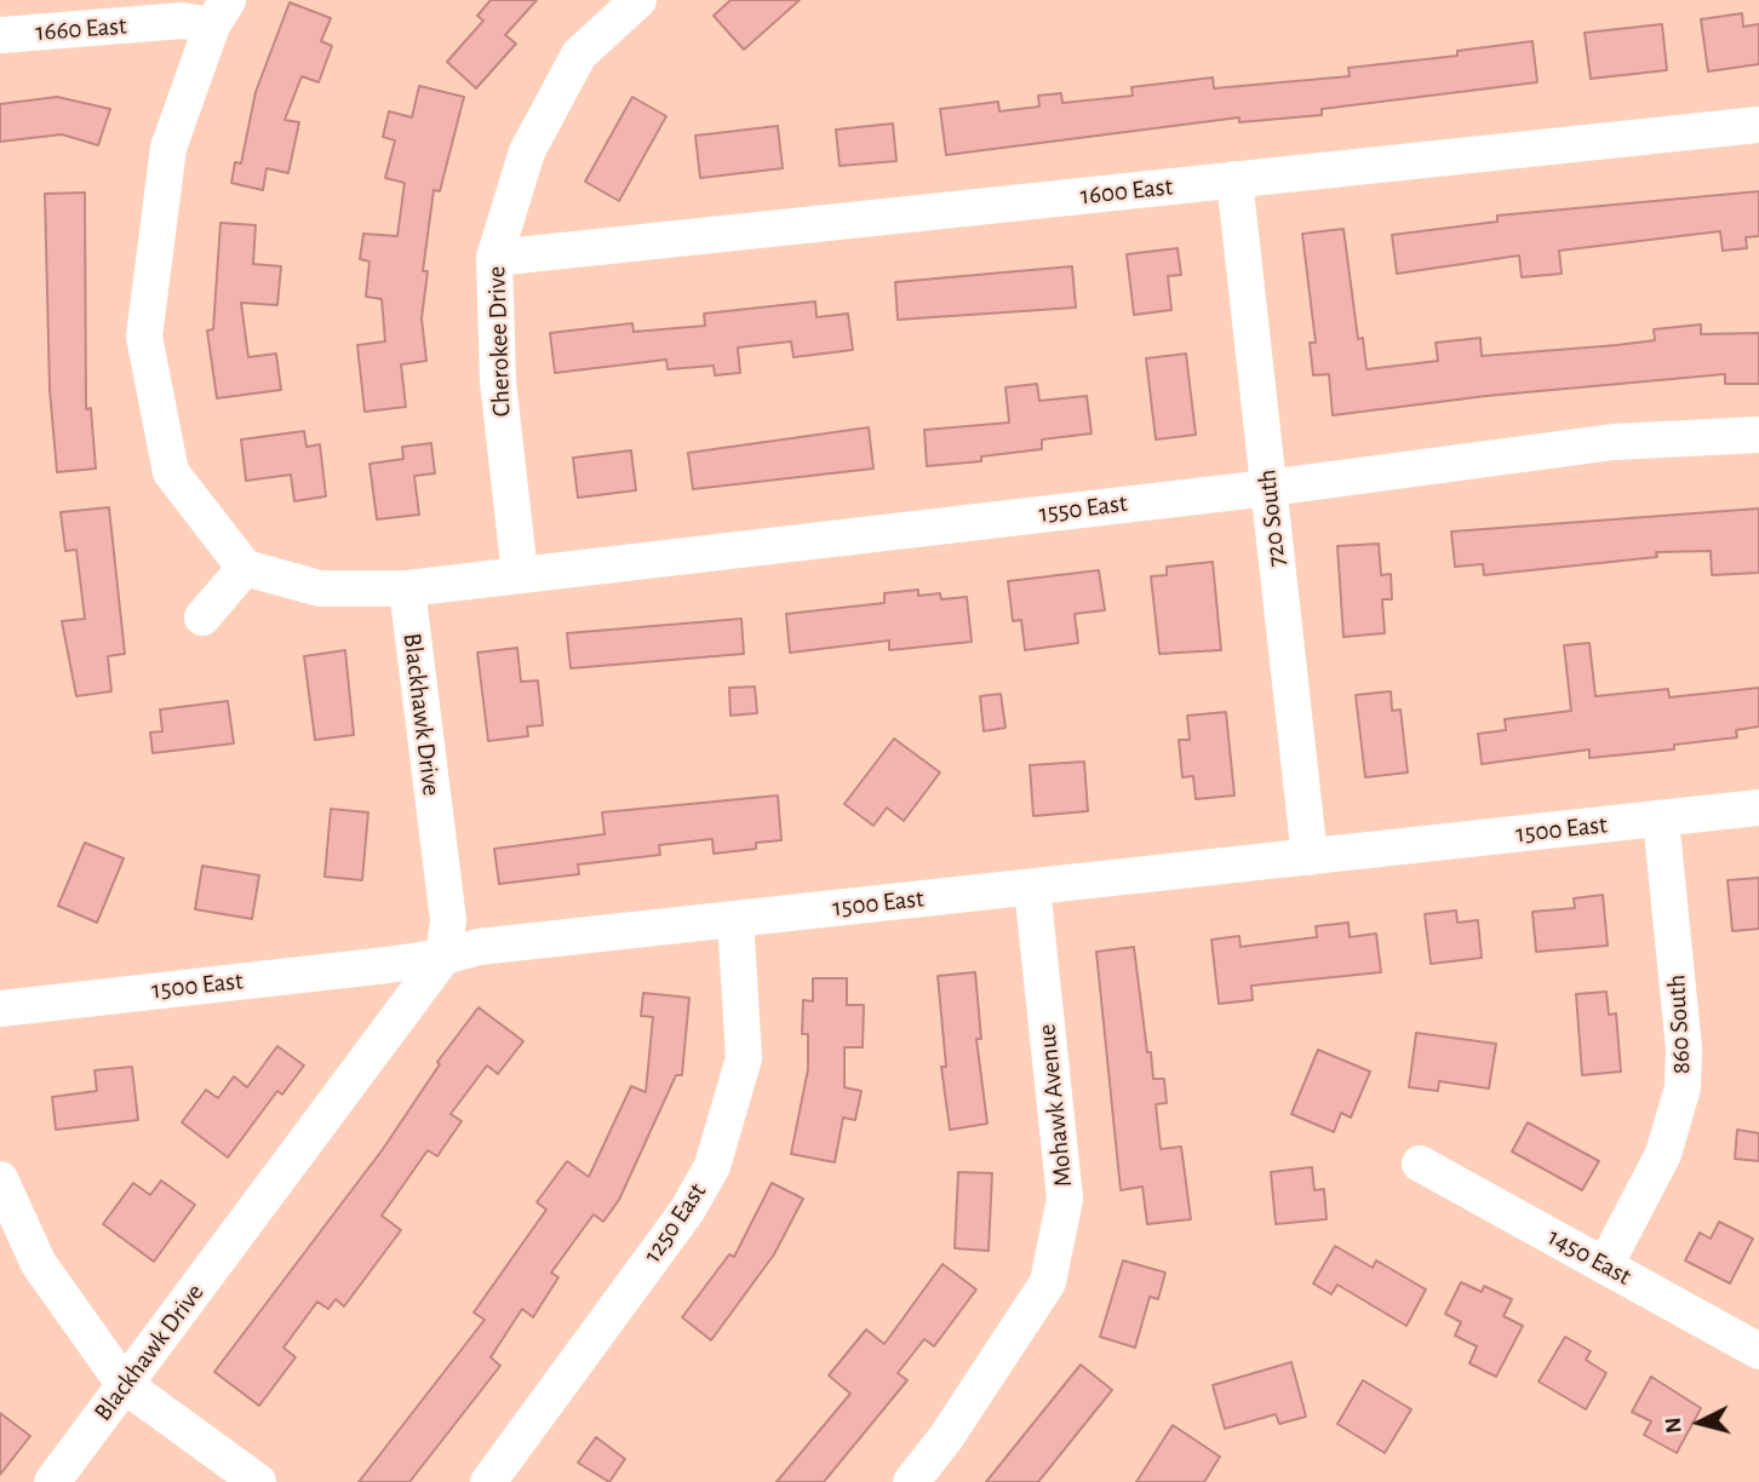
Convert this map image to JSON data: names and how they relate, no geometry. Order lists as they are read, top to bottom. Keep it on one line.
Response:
{"streets":{"street":["1660 East","1600 East","Cherokee Drive","1550 East","720 South","Blackhawk Drive","1500 East","860 South","Mohawk Avenue","1250 East","1450 East"]},"crossings":[["1600 East","Cherokee Drive"],["1600 East","720 South"],["Cherokee Drive","1550 East"],["1550 East","720 South"],["1550 East","Blackhawk Drive"],["720 South","1500 East"],["Blackhawk Drive","1500 East"],["1500 East","860 South"],["1500 East","Mohawk Avenue"],["1500 East","1250 East"],["860 South","1450 East"]],"north":"left"}
